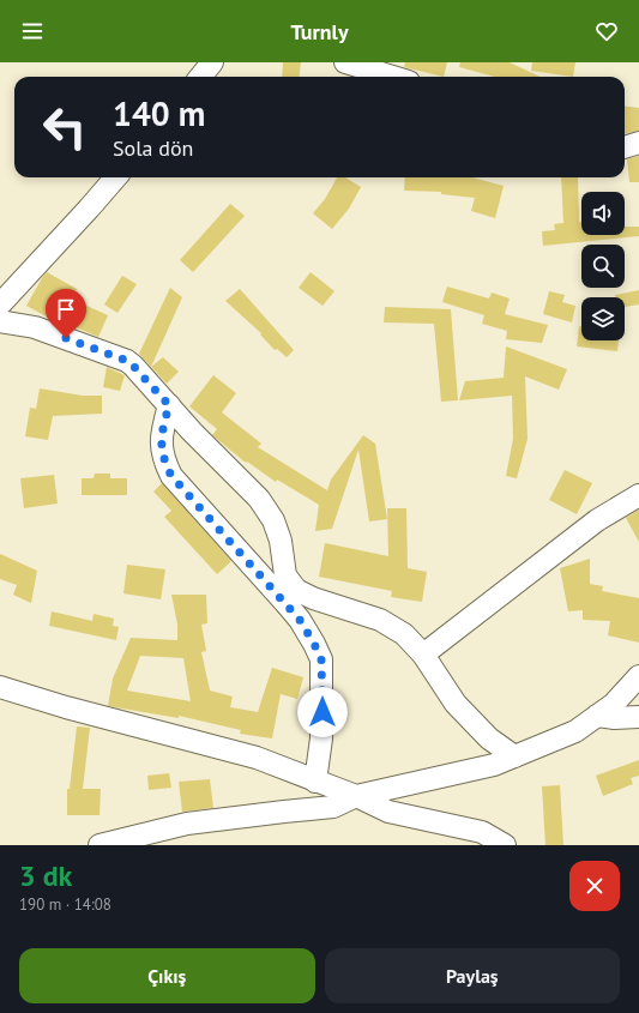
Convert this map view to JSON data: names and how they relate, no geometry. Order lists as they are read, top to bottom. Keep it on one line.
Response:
{"page":{"header":"Turnly","turn":["140 m","Sola dön"],"heading":["3 dk","190 m · 14:08"],"buttons":["Çıkış","Paylaş"]}}
